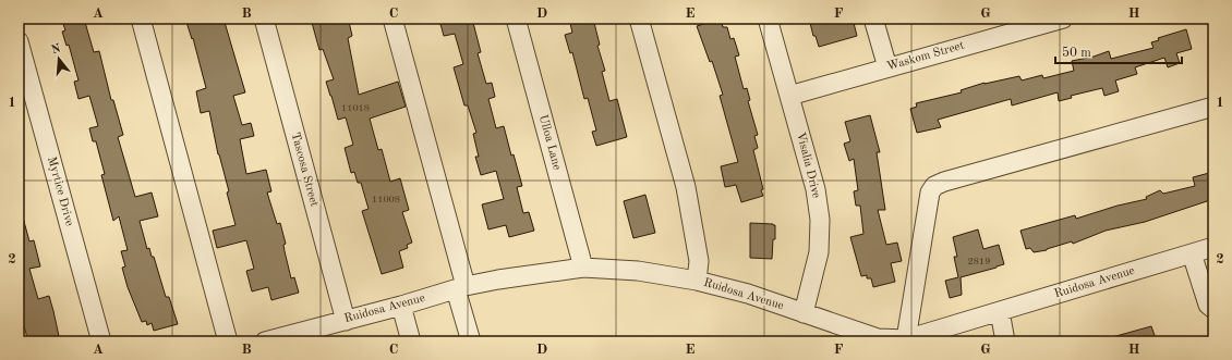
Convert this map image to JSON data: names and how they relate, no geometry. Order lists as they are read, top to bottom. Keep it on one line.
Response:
{"streets":{"street":["Waskom Street","Ulloa Lane","Visalia Drive","Tascosa Street","Myrtice Drive","Ruidosa Avenue"]},"crossings":[["Waskom Street","Visalia Drive"],["Ulloa Lane","Ruidosa Avenue"],["Visalia Drive","Ruidosa Avenue"],["Tascosa Street","Ruidosa Avenue"]],"house_numbers":["11018","11008","2819"],"scale_bar":"50 m","north":"top","grid":{"columns":["A","B","C","D","E","F","G","H"],"rows":["1","2"]}}
